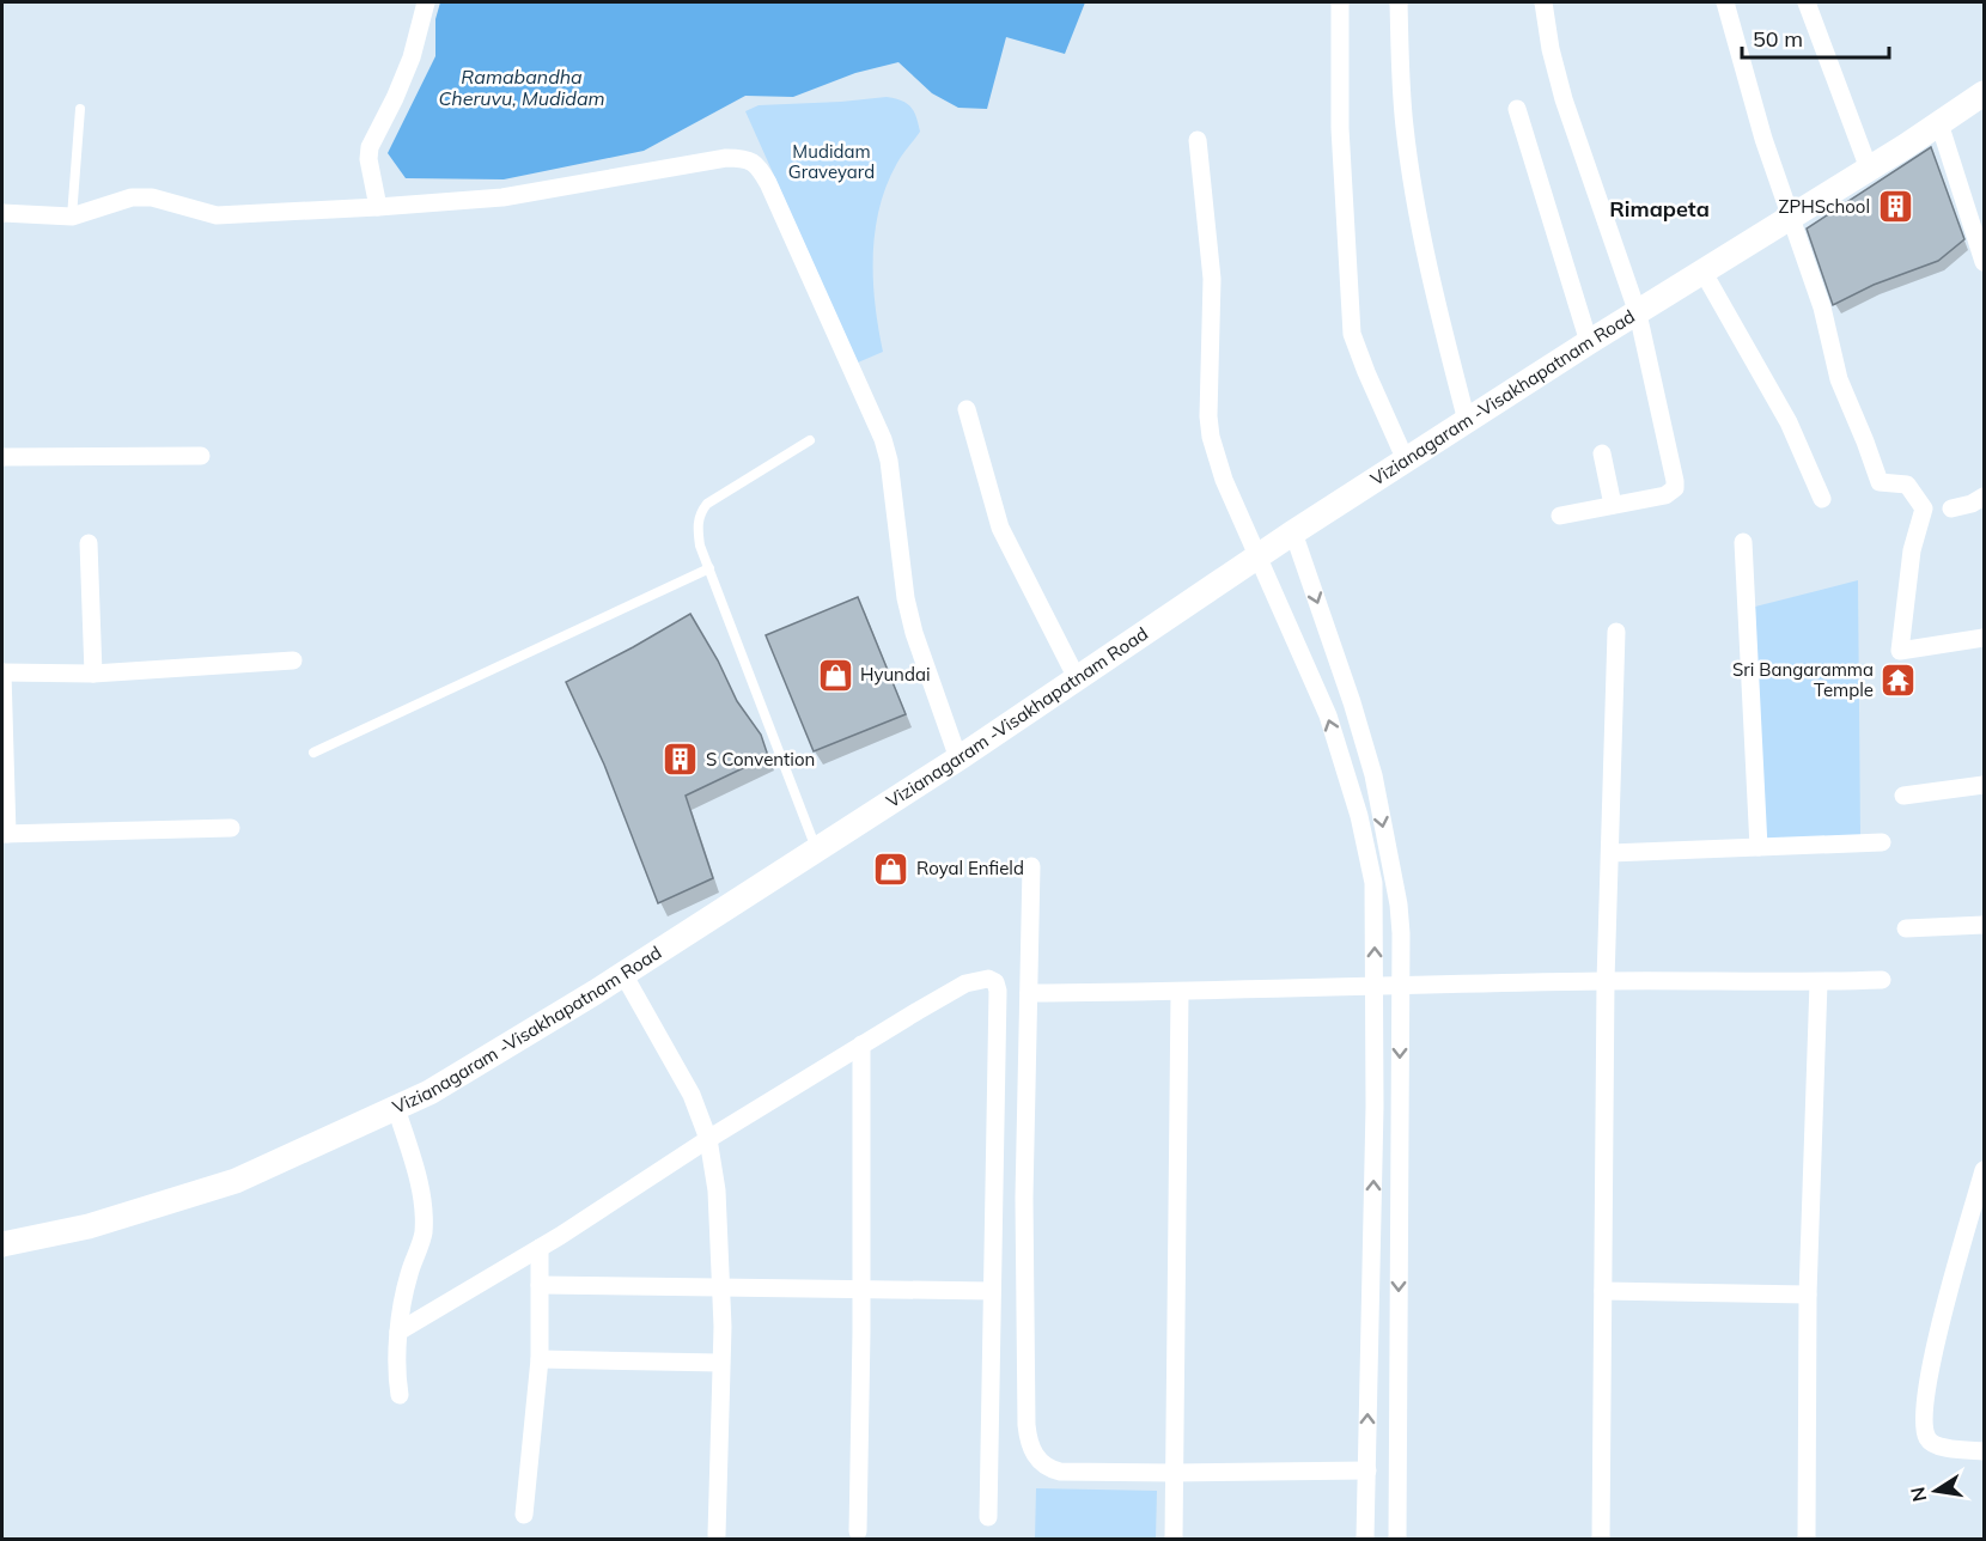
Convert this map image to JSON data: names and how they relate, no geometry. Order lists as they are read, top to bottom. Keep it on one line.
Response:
{"streets":{"main road":["Vizianagaram -Visakhapatnam Road"]},"districts":["Rimapeta"],"water":["Ramabandha Cheruvu, Mudidam"],"parks":["Mudidam Graveyard"],"places":{"building":["ZPHSchool","S Convention"],"shop":["Hyundai","Royal Enfield"],"temple":["Sri Bangaramma Temple"]},"scale_bar":"50 m","north":"left"}
